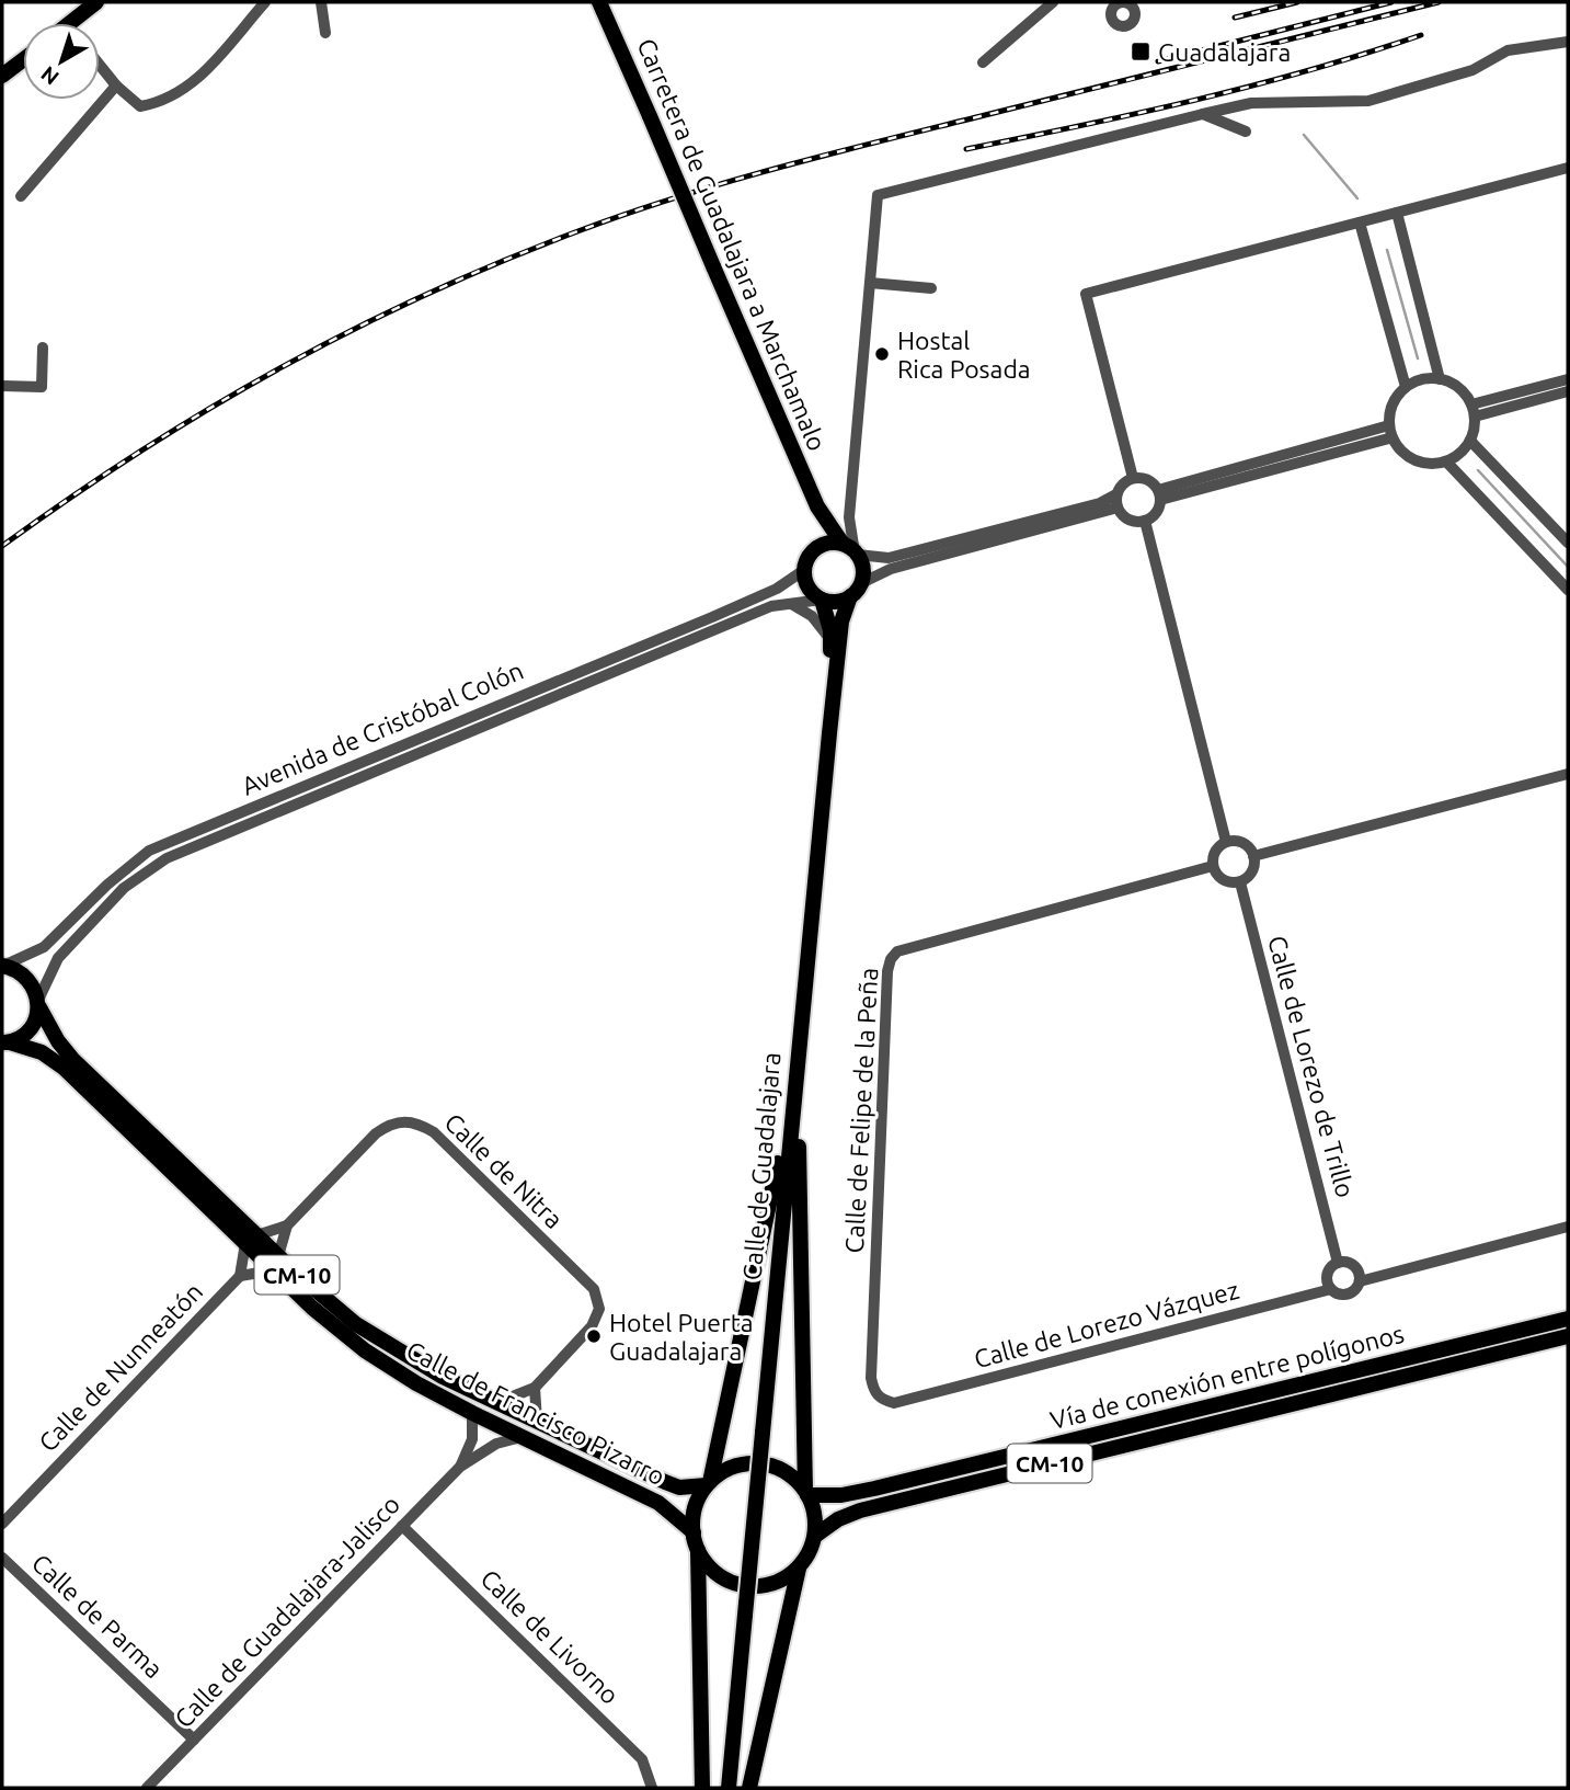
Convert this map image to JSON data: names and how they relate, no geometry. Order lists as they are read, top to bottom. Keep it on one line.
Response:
{"streets":{"main road":["Carretera de Guadalajara a Marchamalo","Calle de Guadalajara","CM-10","Vía de conexión entre polígonos","Calle de Francisco Pizarro"],"street":["Avenida de Cristóbal Colón","Calle de Lorezo de Trillo","Calle de Felipe de la Peña","Calle de Nitra","Calle de Lorezo Vázquez","Calle de Nunneatón","Calle de Guadalajara-Jalisco","Calle de Parma","Calle de Livorno"]},"crossings":[["Carretera de Guadalajara a Marchamalo","Avenida de Cristóbal Colón"],["Carretera de Guadalajara a Marchamalo","Calle de Guadalajara"],["Avenida de Cristóbal Colón","Calle de Guadalajara"],["Avenida de Cristóbal Colón","CM-10"],["Avenida de Cristóbal Colón","Calle de Francisco Pizarro"],["Calle de Lorezo de Trillo","Calle de Felipe de la Peña"],["Calle de Lorezo de Trillo","Calle de Lorezo Vázquez"],["Calle de Felipe de la Peña","Calle de Lorezo Vázquez"],["Calle de Nitra","Calle de Francisco Pizarro"],["CM-10","Vía de conexión entre polígonos"],["CM-10","Calle de Francisco Pizarro"],["Vía de conexión entre polígonos","Calle de Francisco Pizarro"],["Calle de Francisco Pizarro","Calle de Guadalajara-Jalisco"],["Calle de Guadalajara-Jalisco","Calle de Parma"],["Calle de Guadalajara-Jalisco","Calle de Livorno"]],"places":{"transit":["Guadalajara"],"other":["Hostal Rica Posada","Hotel Puerta Guadalajara"]},"north":"bottom left"}
